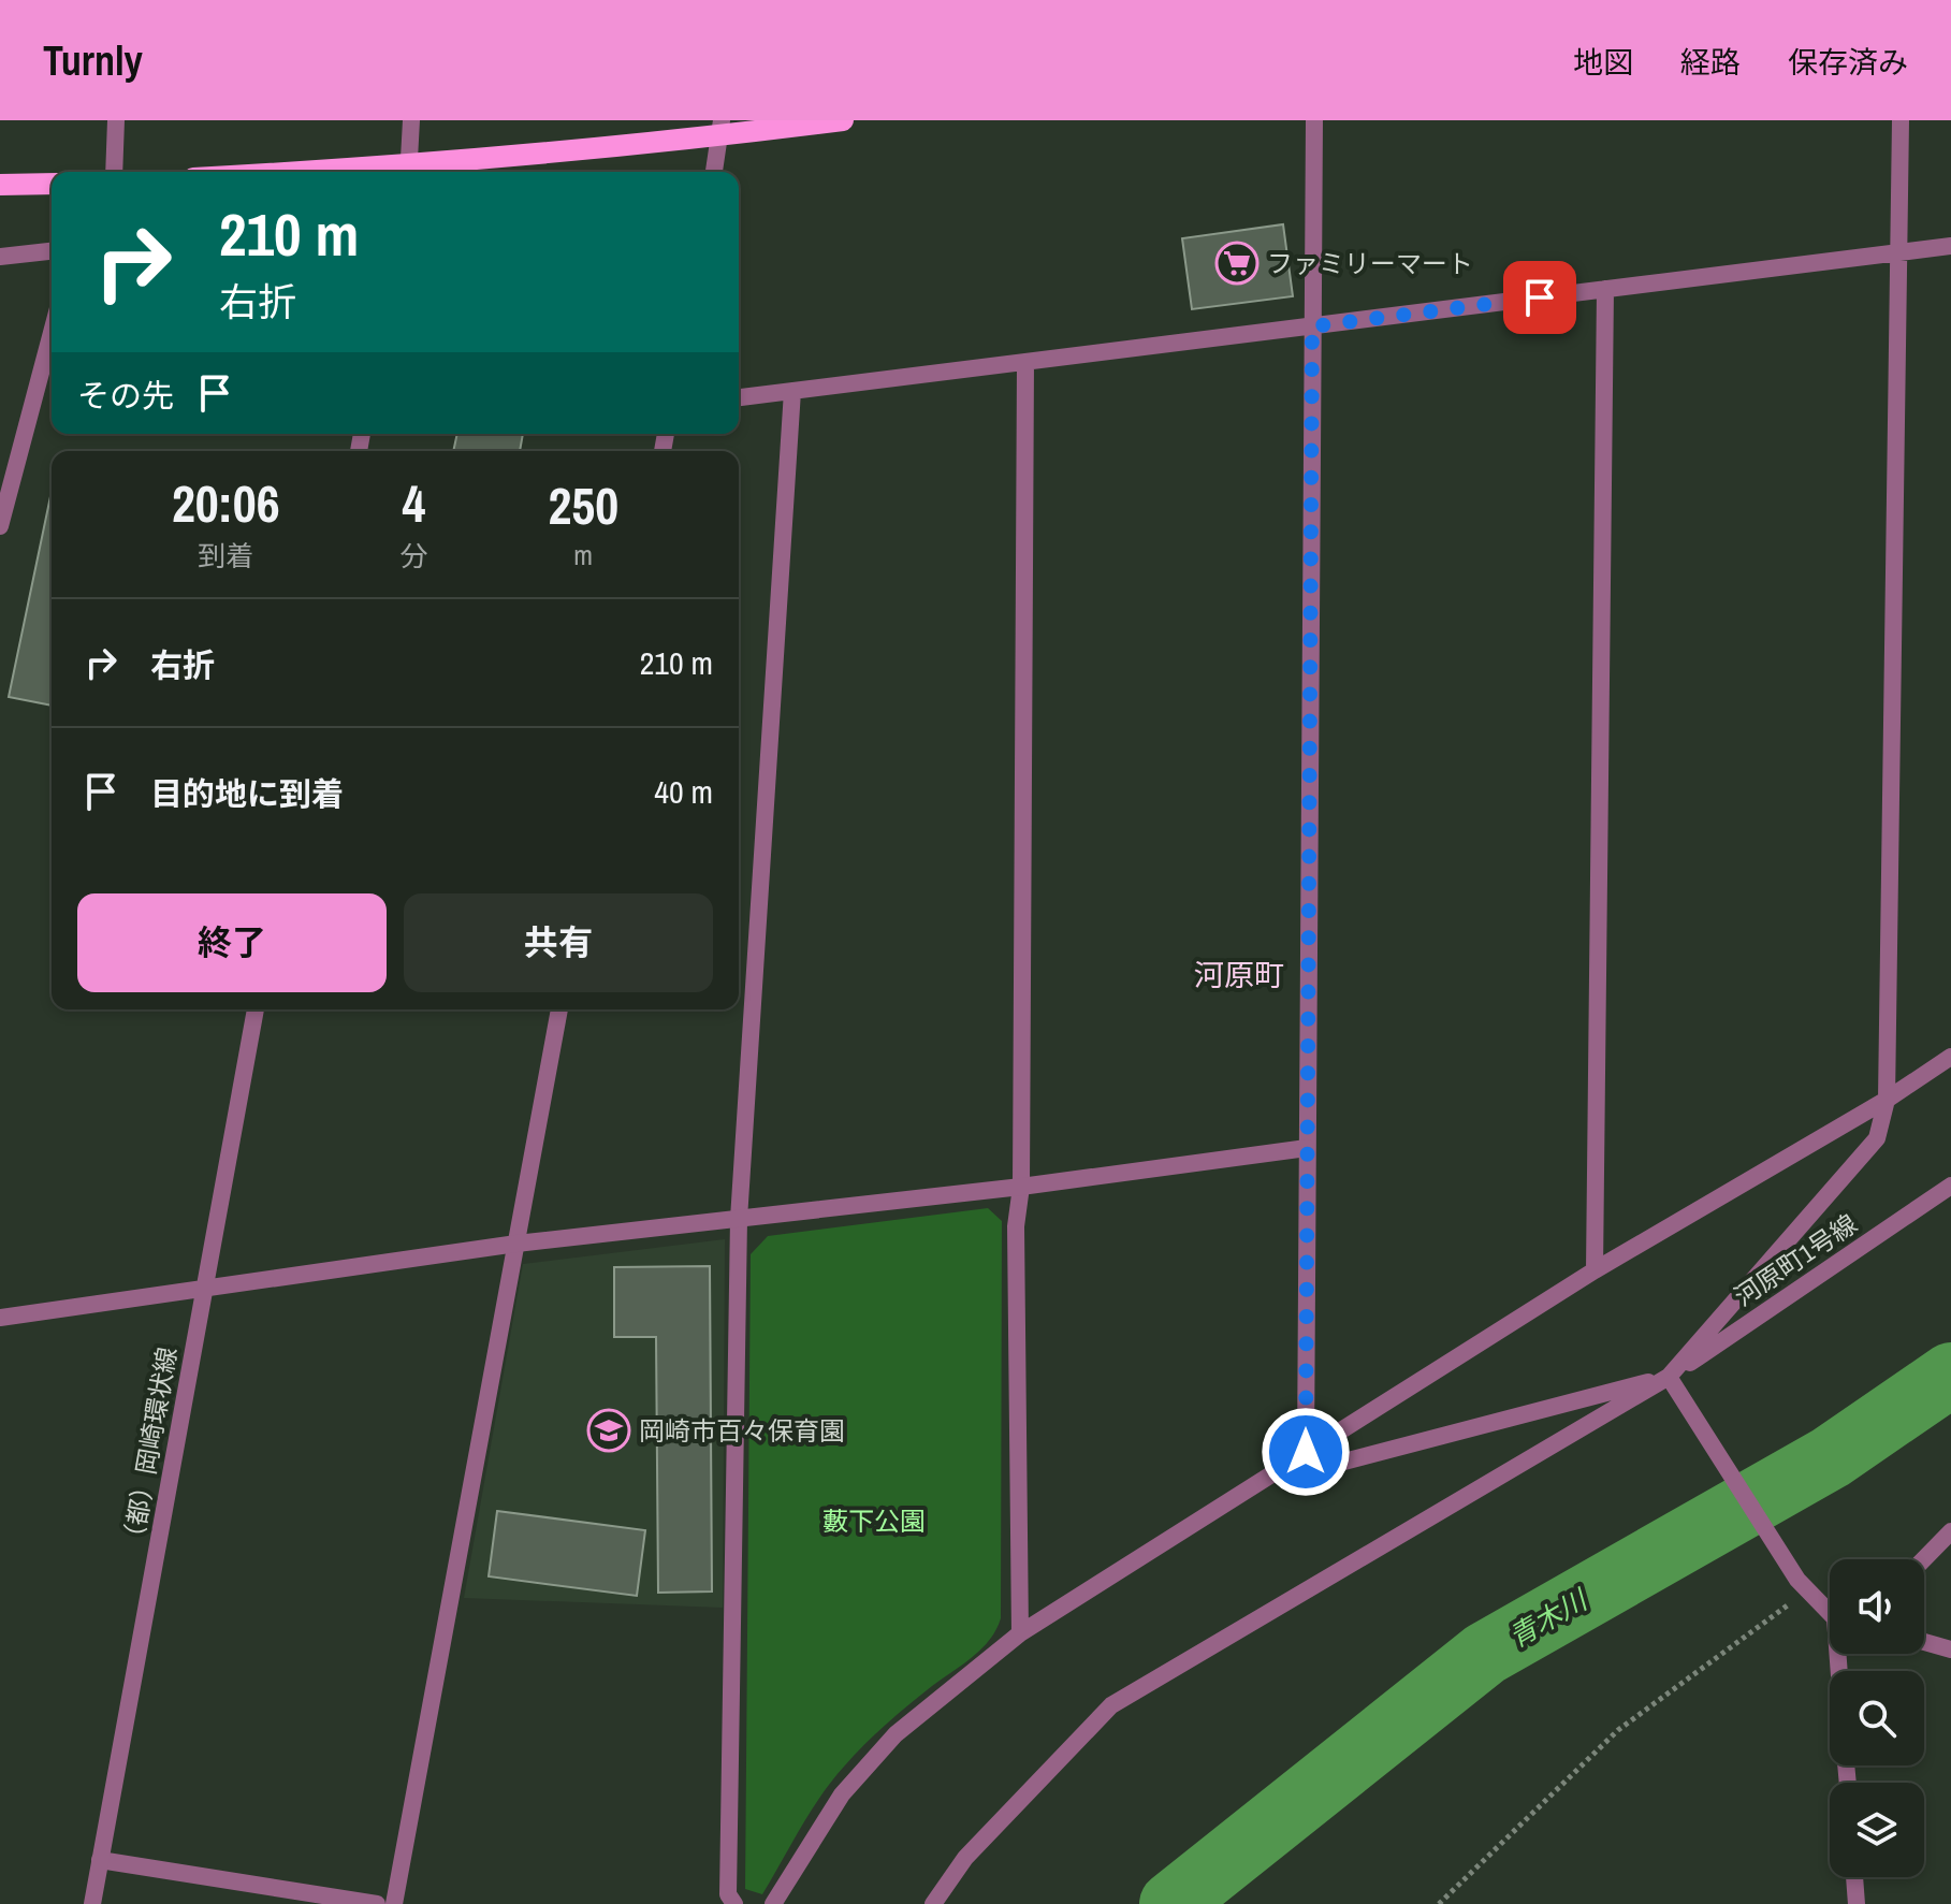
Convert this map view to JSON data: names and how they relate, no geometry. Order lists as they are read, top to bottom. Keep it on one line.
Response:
{"streets":{"street":["河原町1号線","（都）岡崎環状線"]},"districts":["河原町"],"water":["青木川"],"parks":["藪下公園"],"places":{"supermarket":["ファミリーマート"],"school or university":["岡崎市百々保育園"]},"page":{"header":"Turnly","nav":["地図","経路","保存済み"],"turn":["210 m","右折"],"then":"その先","eta":["20:06","到着","4","分","250","m"],"list":[{"name":"右折","value":"210 m"},{"name":"目的地に到着","value":"40 m"}],"buttons":["終了","共有"]}}
